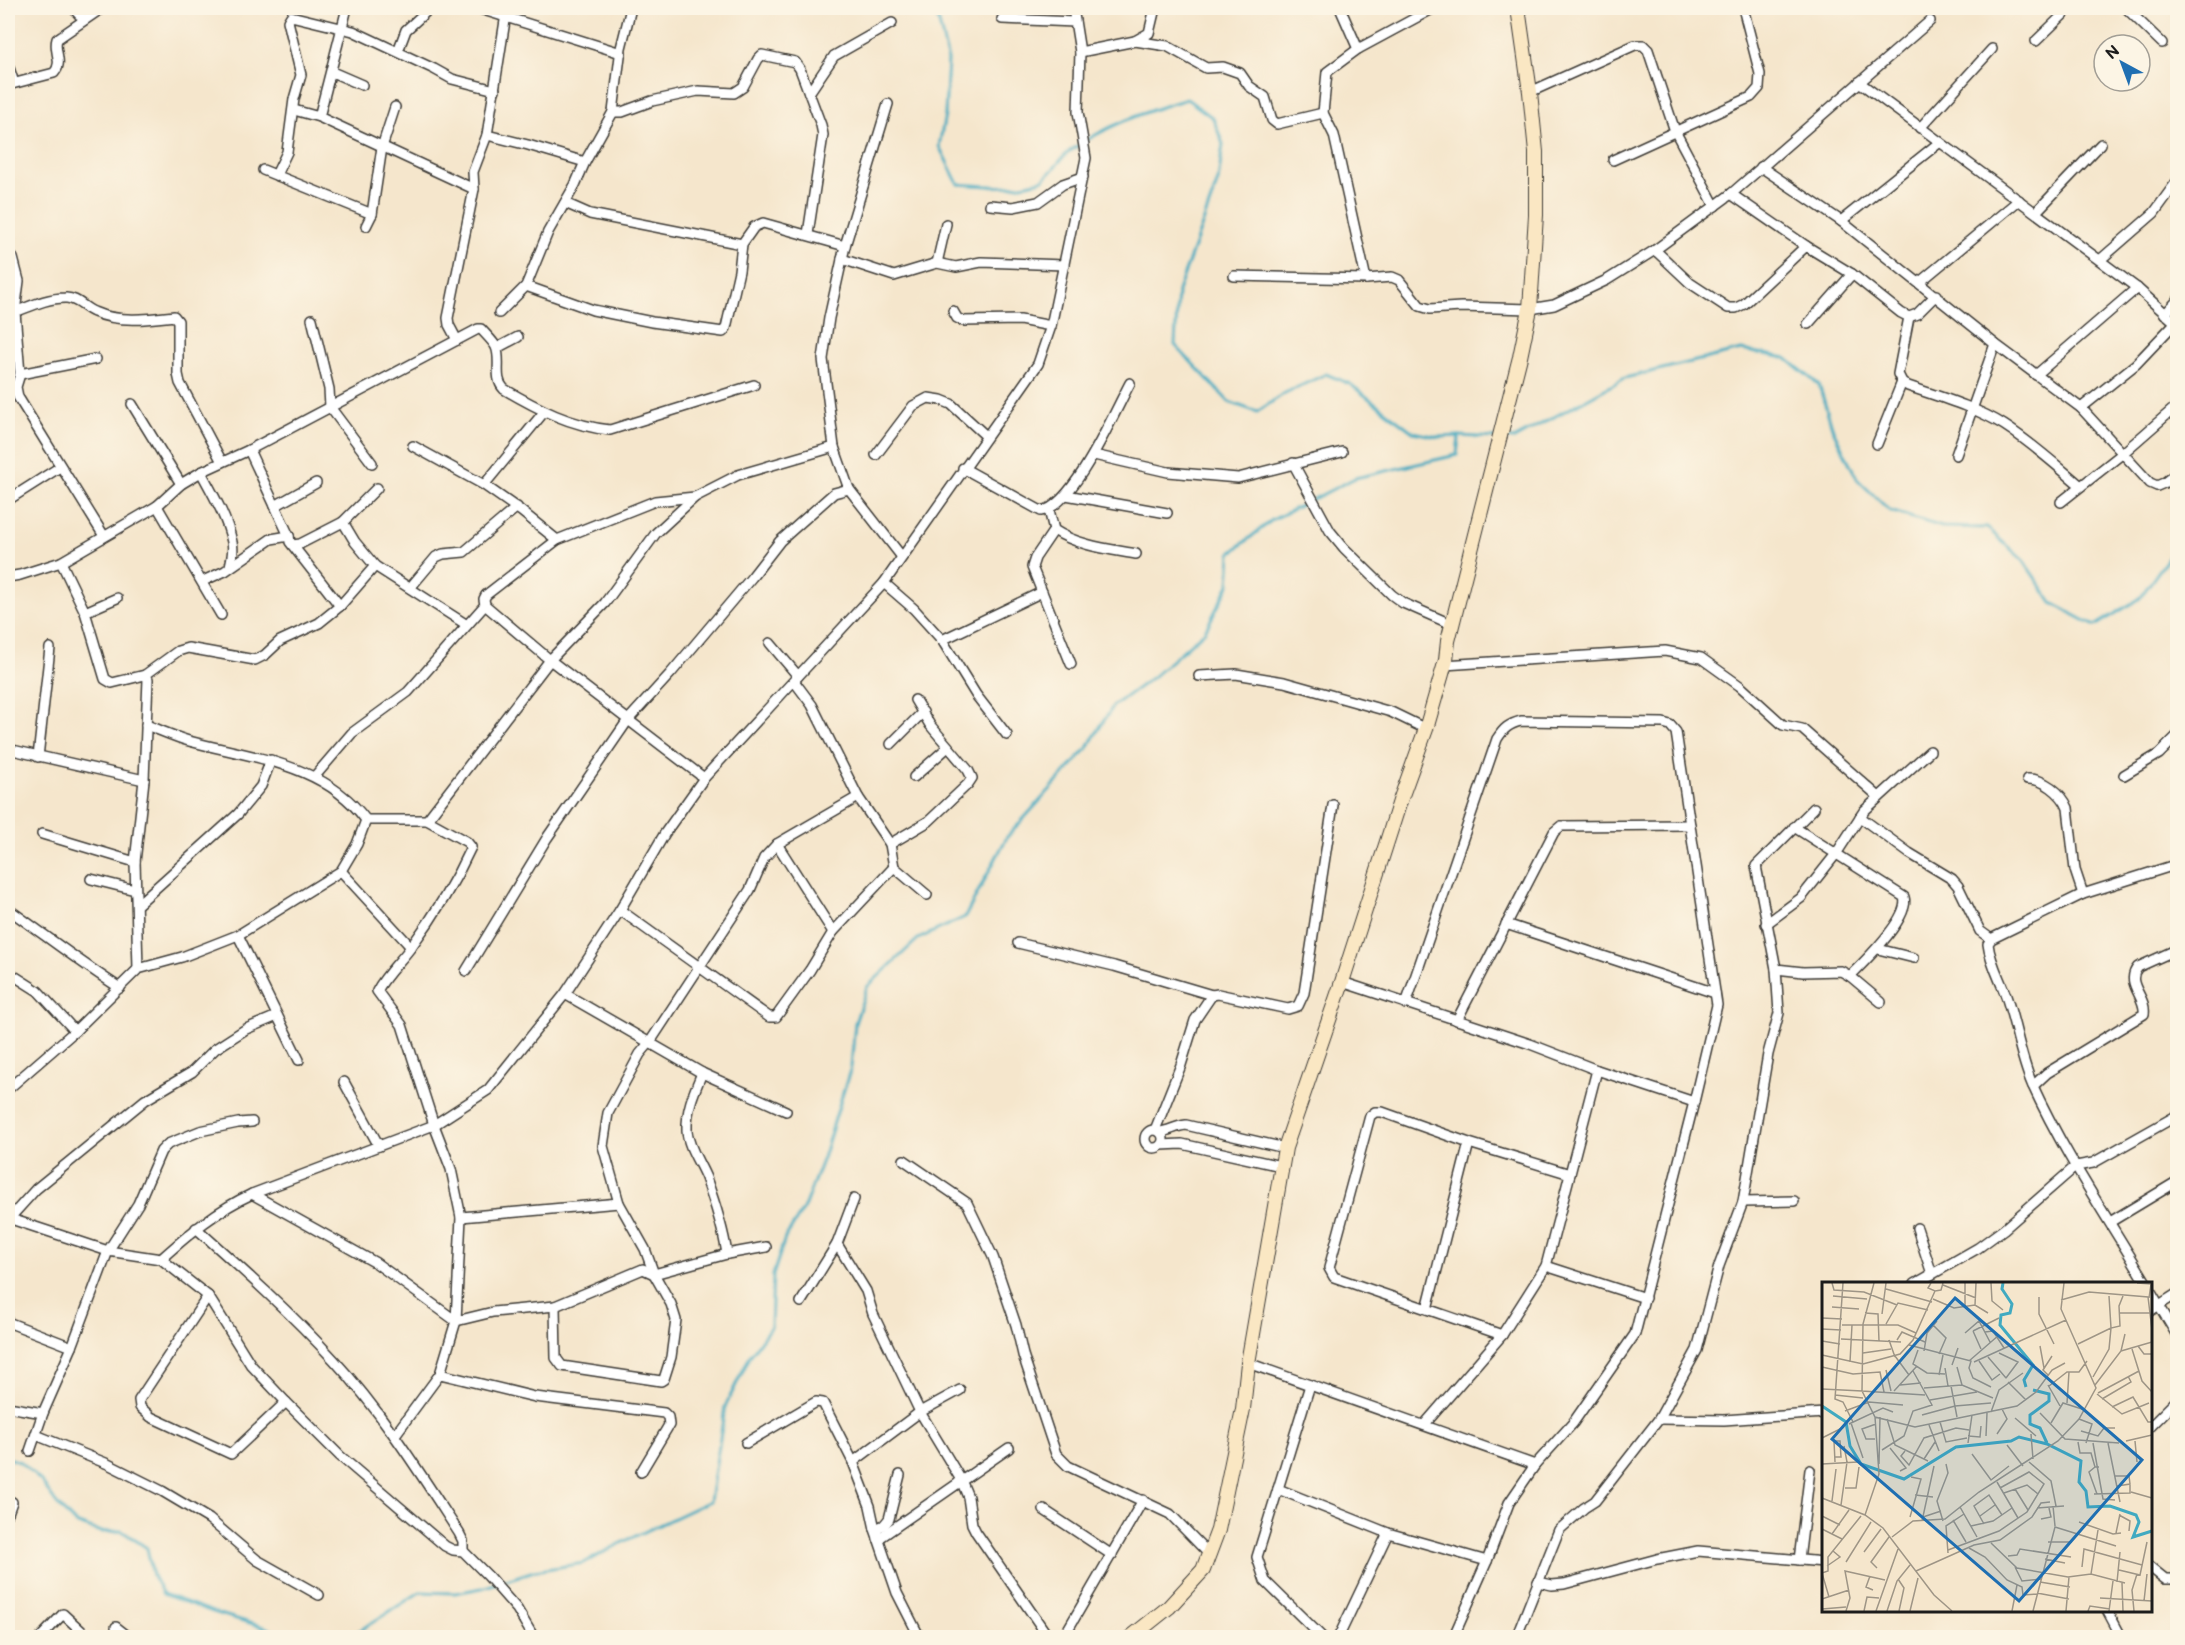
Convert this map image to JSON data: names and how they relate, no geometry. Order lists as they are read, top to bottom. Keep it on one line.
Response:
{"north":"top left"}
